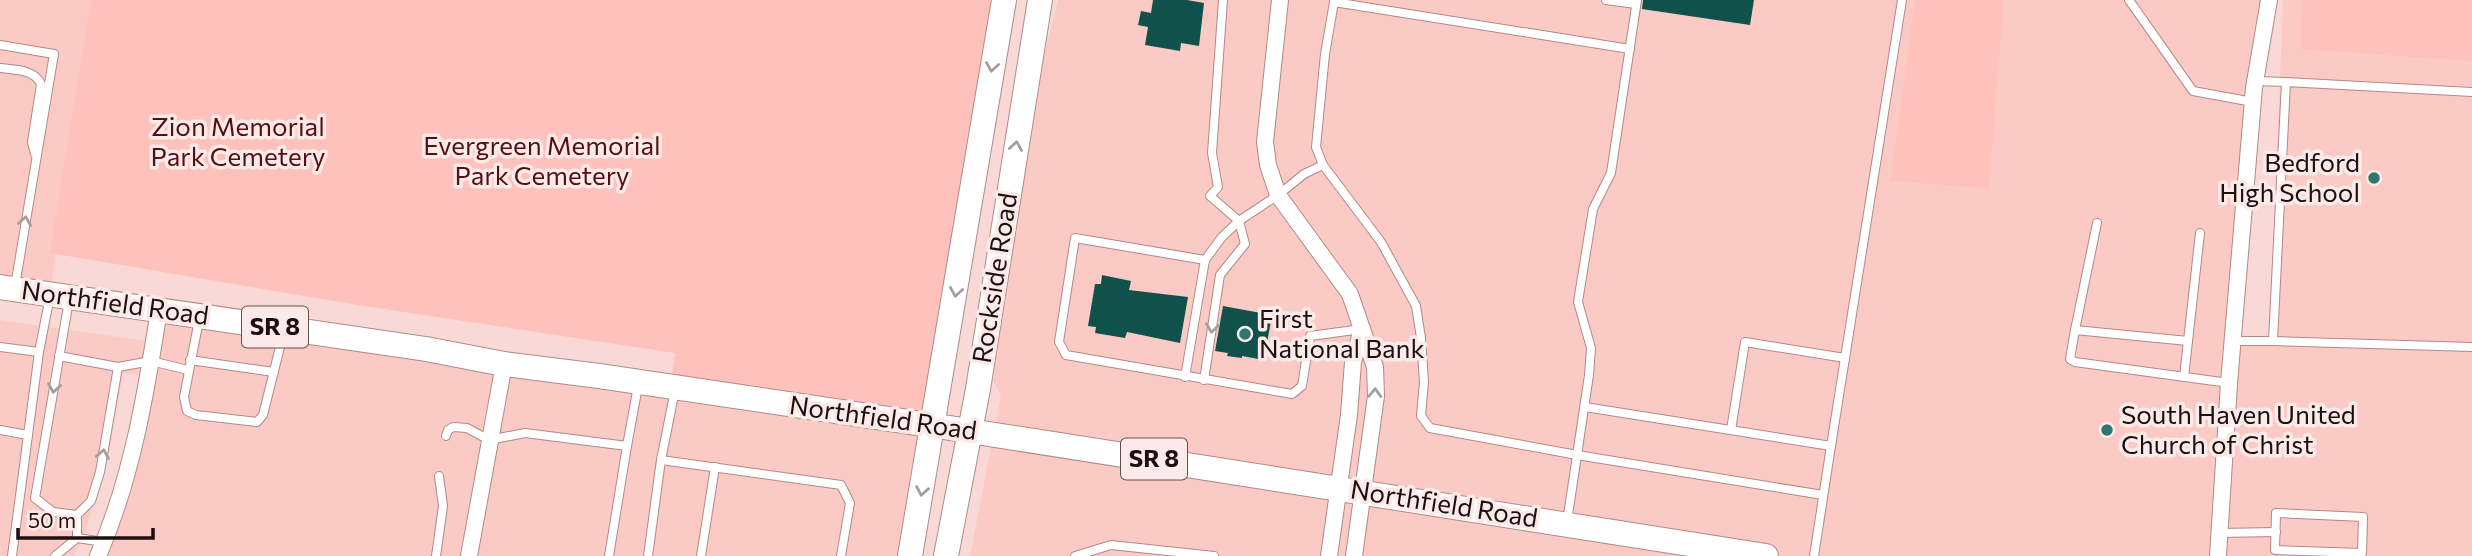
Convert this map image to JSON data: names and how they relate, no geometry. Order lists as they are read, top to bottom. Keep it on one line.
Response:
{"streets":{"main road":["Rockside Road","Northfield Road","SR 8"]},"crossings":[["Rockside Road","Northfield Road"]],"parks":["Zion Memorial Park Cemetery","Evergreen Memorial Park Cemetery"],"places":["Bedford High School","First National Bank","South Haven United Church of Christ"],"scale_bar":"50 m"}
